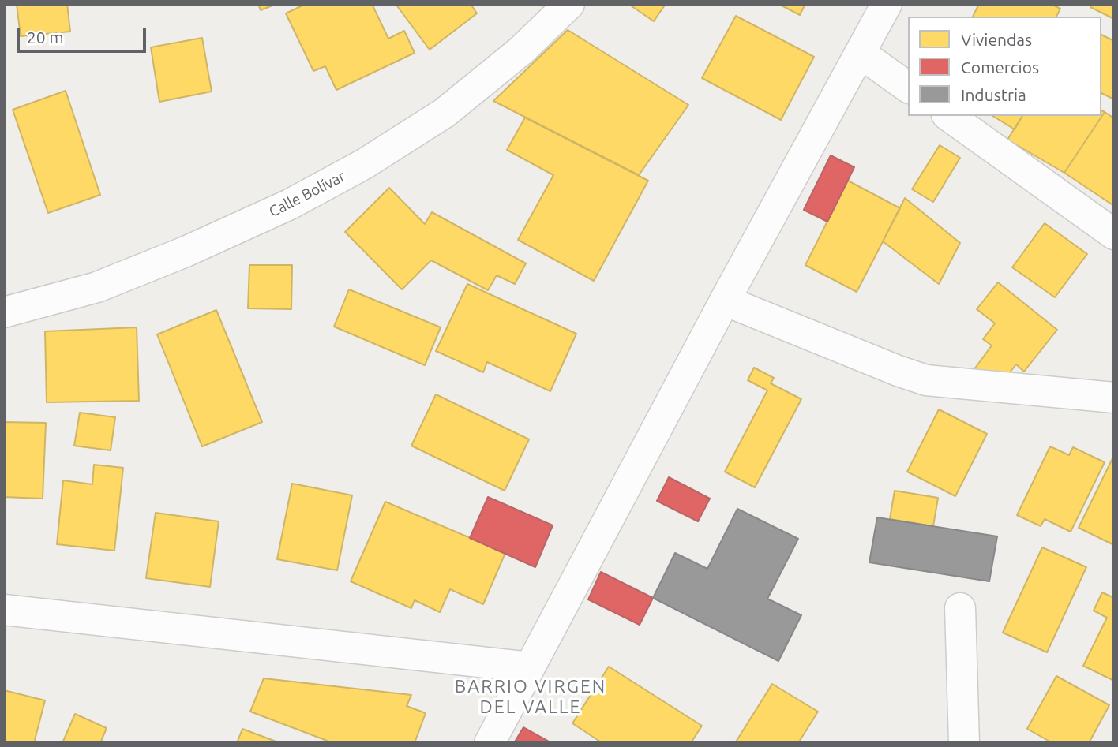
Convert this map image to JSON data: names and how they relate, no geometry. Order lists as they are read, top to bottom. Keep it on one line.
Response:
{"streets":{"street":["Calle Bolívar"]},"districts":["BARRIO VIRGEN DEL VALLE"],"legend":["Viviendas","Comercios","Industria"],"scale_bar":"20 m"}
